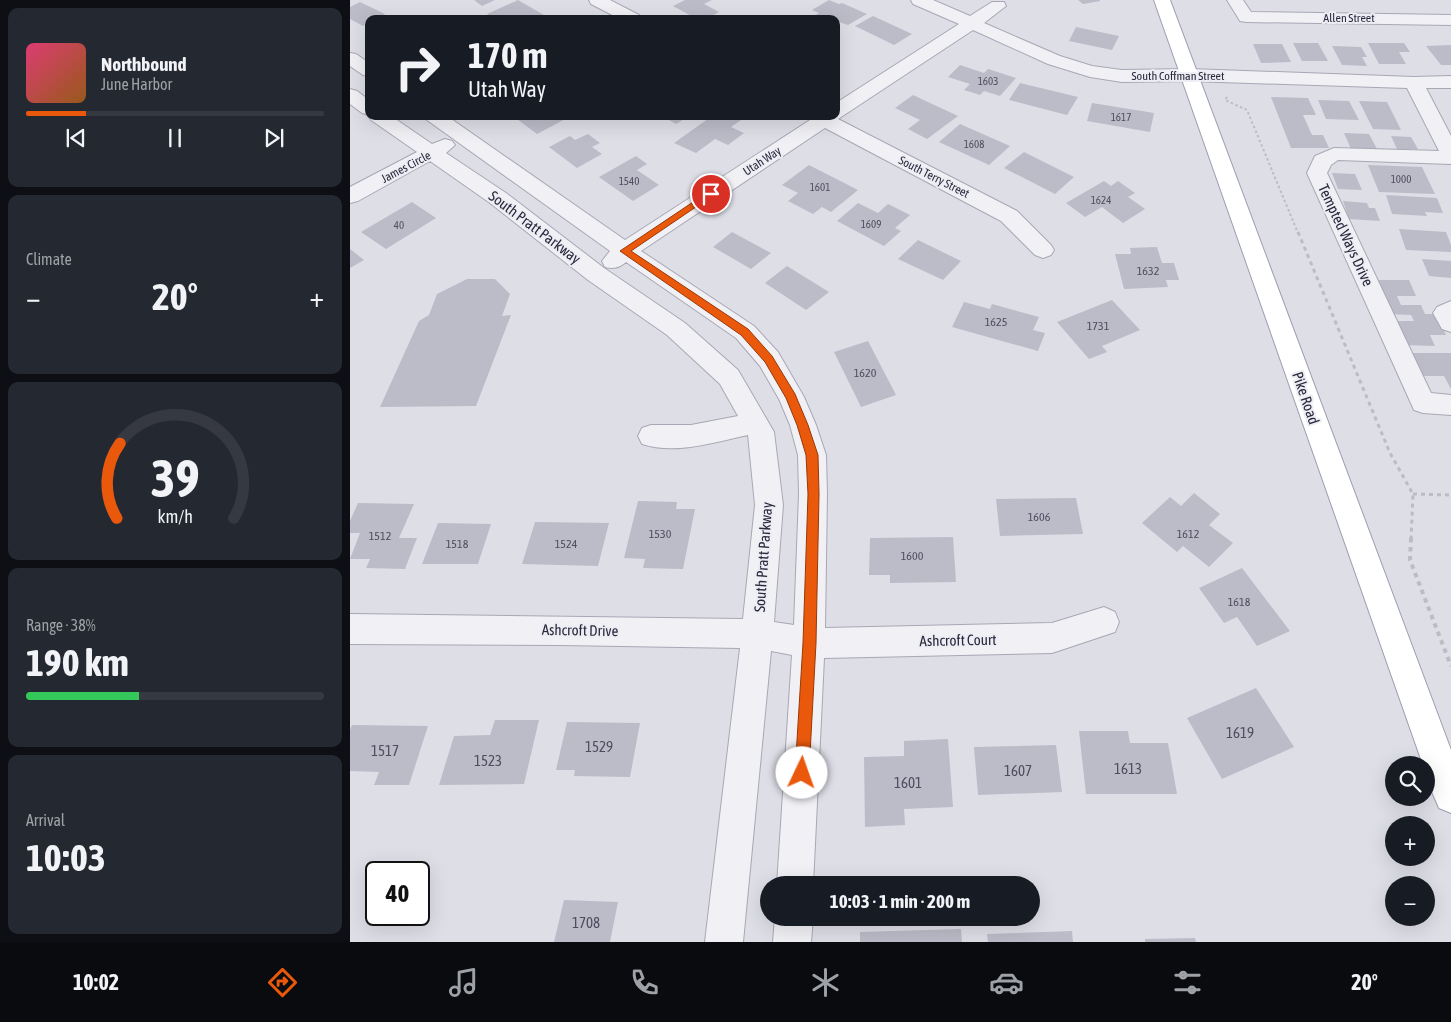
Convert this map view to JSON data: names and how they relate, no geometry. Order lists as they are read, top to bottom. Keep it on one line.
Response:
{"streets":{"main road":["Pike Road"],"street":["Allen Street","South Coffman Street","Utah Way","James Circle","South Terry Street","South Pratt Parkway","Tempted Ways Drive","Ashcroft Drive","Ashcroft Court"]},"crossings":[["South Coffman Street","Utah Way"],["South Coffman Street","Pike Road"],["Utah Way","South Pratt Parkway"],["James Circle","South Pratt Parkway"],["South Pratt Parkway","Ashcroft Drive"],["South Pratt Parkway","Ashcroft Court"],["Ashcroft Drive","Ashcroft Court"]],"house_numbers":["1603","1617","1608","1000","1540","1601","1624","1609","40","1632","1625","1731","1620","1606","1530","1612","1512","1518","1524","1600","1618","1619","1529","1517","1523","1613","1607","1601","1708"],"page":{"turn":["170 m","Utah Way"],"song":["Northbound","June Harbor"],"tile":["Climate",["Range · 38%","190 km"],["Arrival","10:03"]],"heat":["−","20°","+"],"map_buttons":["+","−"],"limit":"40","trip":"10:03 · 1 min · 200 m","tabs":["10:02","20°"],"gauge":["39","km/h"]}}
